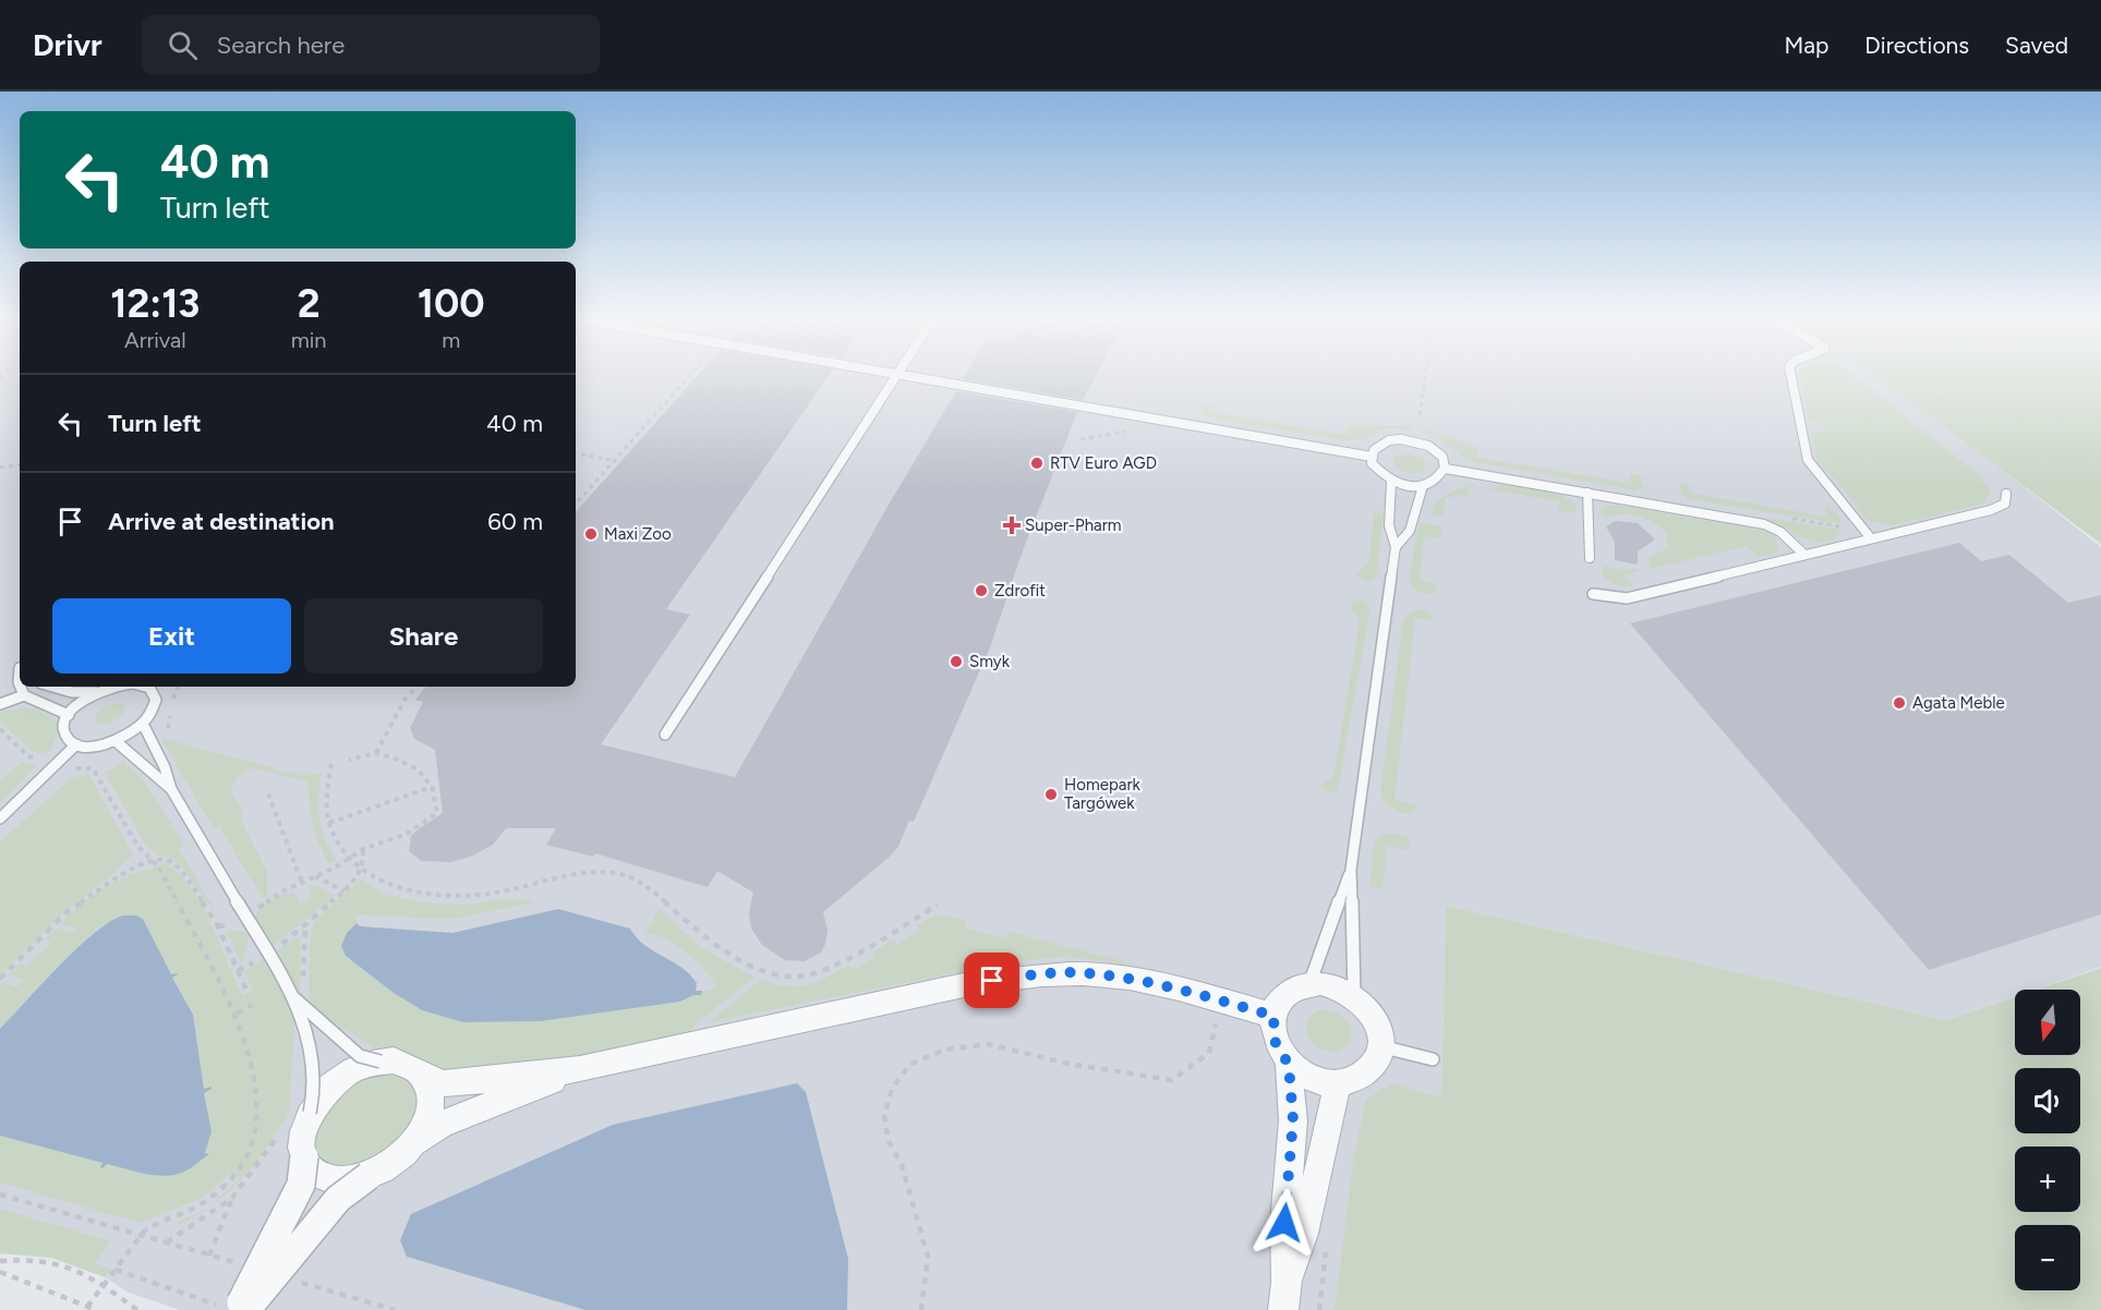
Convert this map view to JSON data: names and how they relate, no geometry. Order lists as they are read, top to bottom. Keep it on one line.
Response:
{"places":{"other":["RTV Euro AGD","Maxi Zoo","Zdrofit","Smyk","Agata Meble","Homepark Targówek"],"health":["Super-Pharm"]},"north":"bottom","page":{"header":"Drivr","search":"Search here","nav":["Map","Directions","Saved"],"turn":["40 m","Turn left"],"eta":["12:13","Arrival","2","min","100","m"],"list":[{"name":"Turn left","value":"40 m"},{"name":"Arrive at destination","value":"60 m"}],"buttons":["Exit","Share"],"map_buttons":["+","−"]}}
